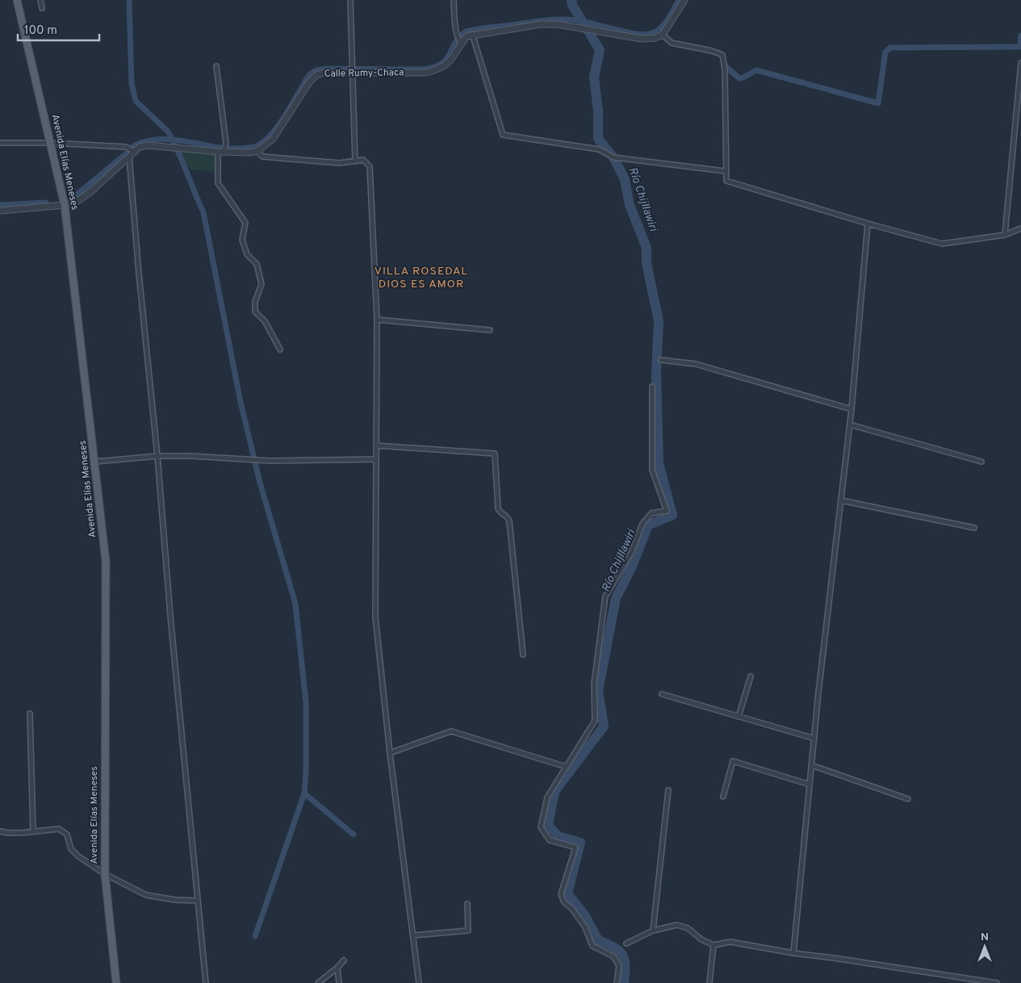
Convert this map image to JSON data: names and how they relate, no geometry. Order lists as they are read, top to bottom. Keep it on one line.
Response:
{"streets":{"main road":["Avenida Elías Meneses"],"street":["Calle Rumy-Chaca"]},"districts":["VILLA ROSEDAL DIOS ES AMOR"],"water":["Río Chijllawiri"],"scale_bar":"100 m","north":"top"}
